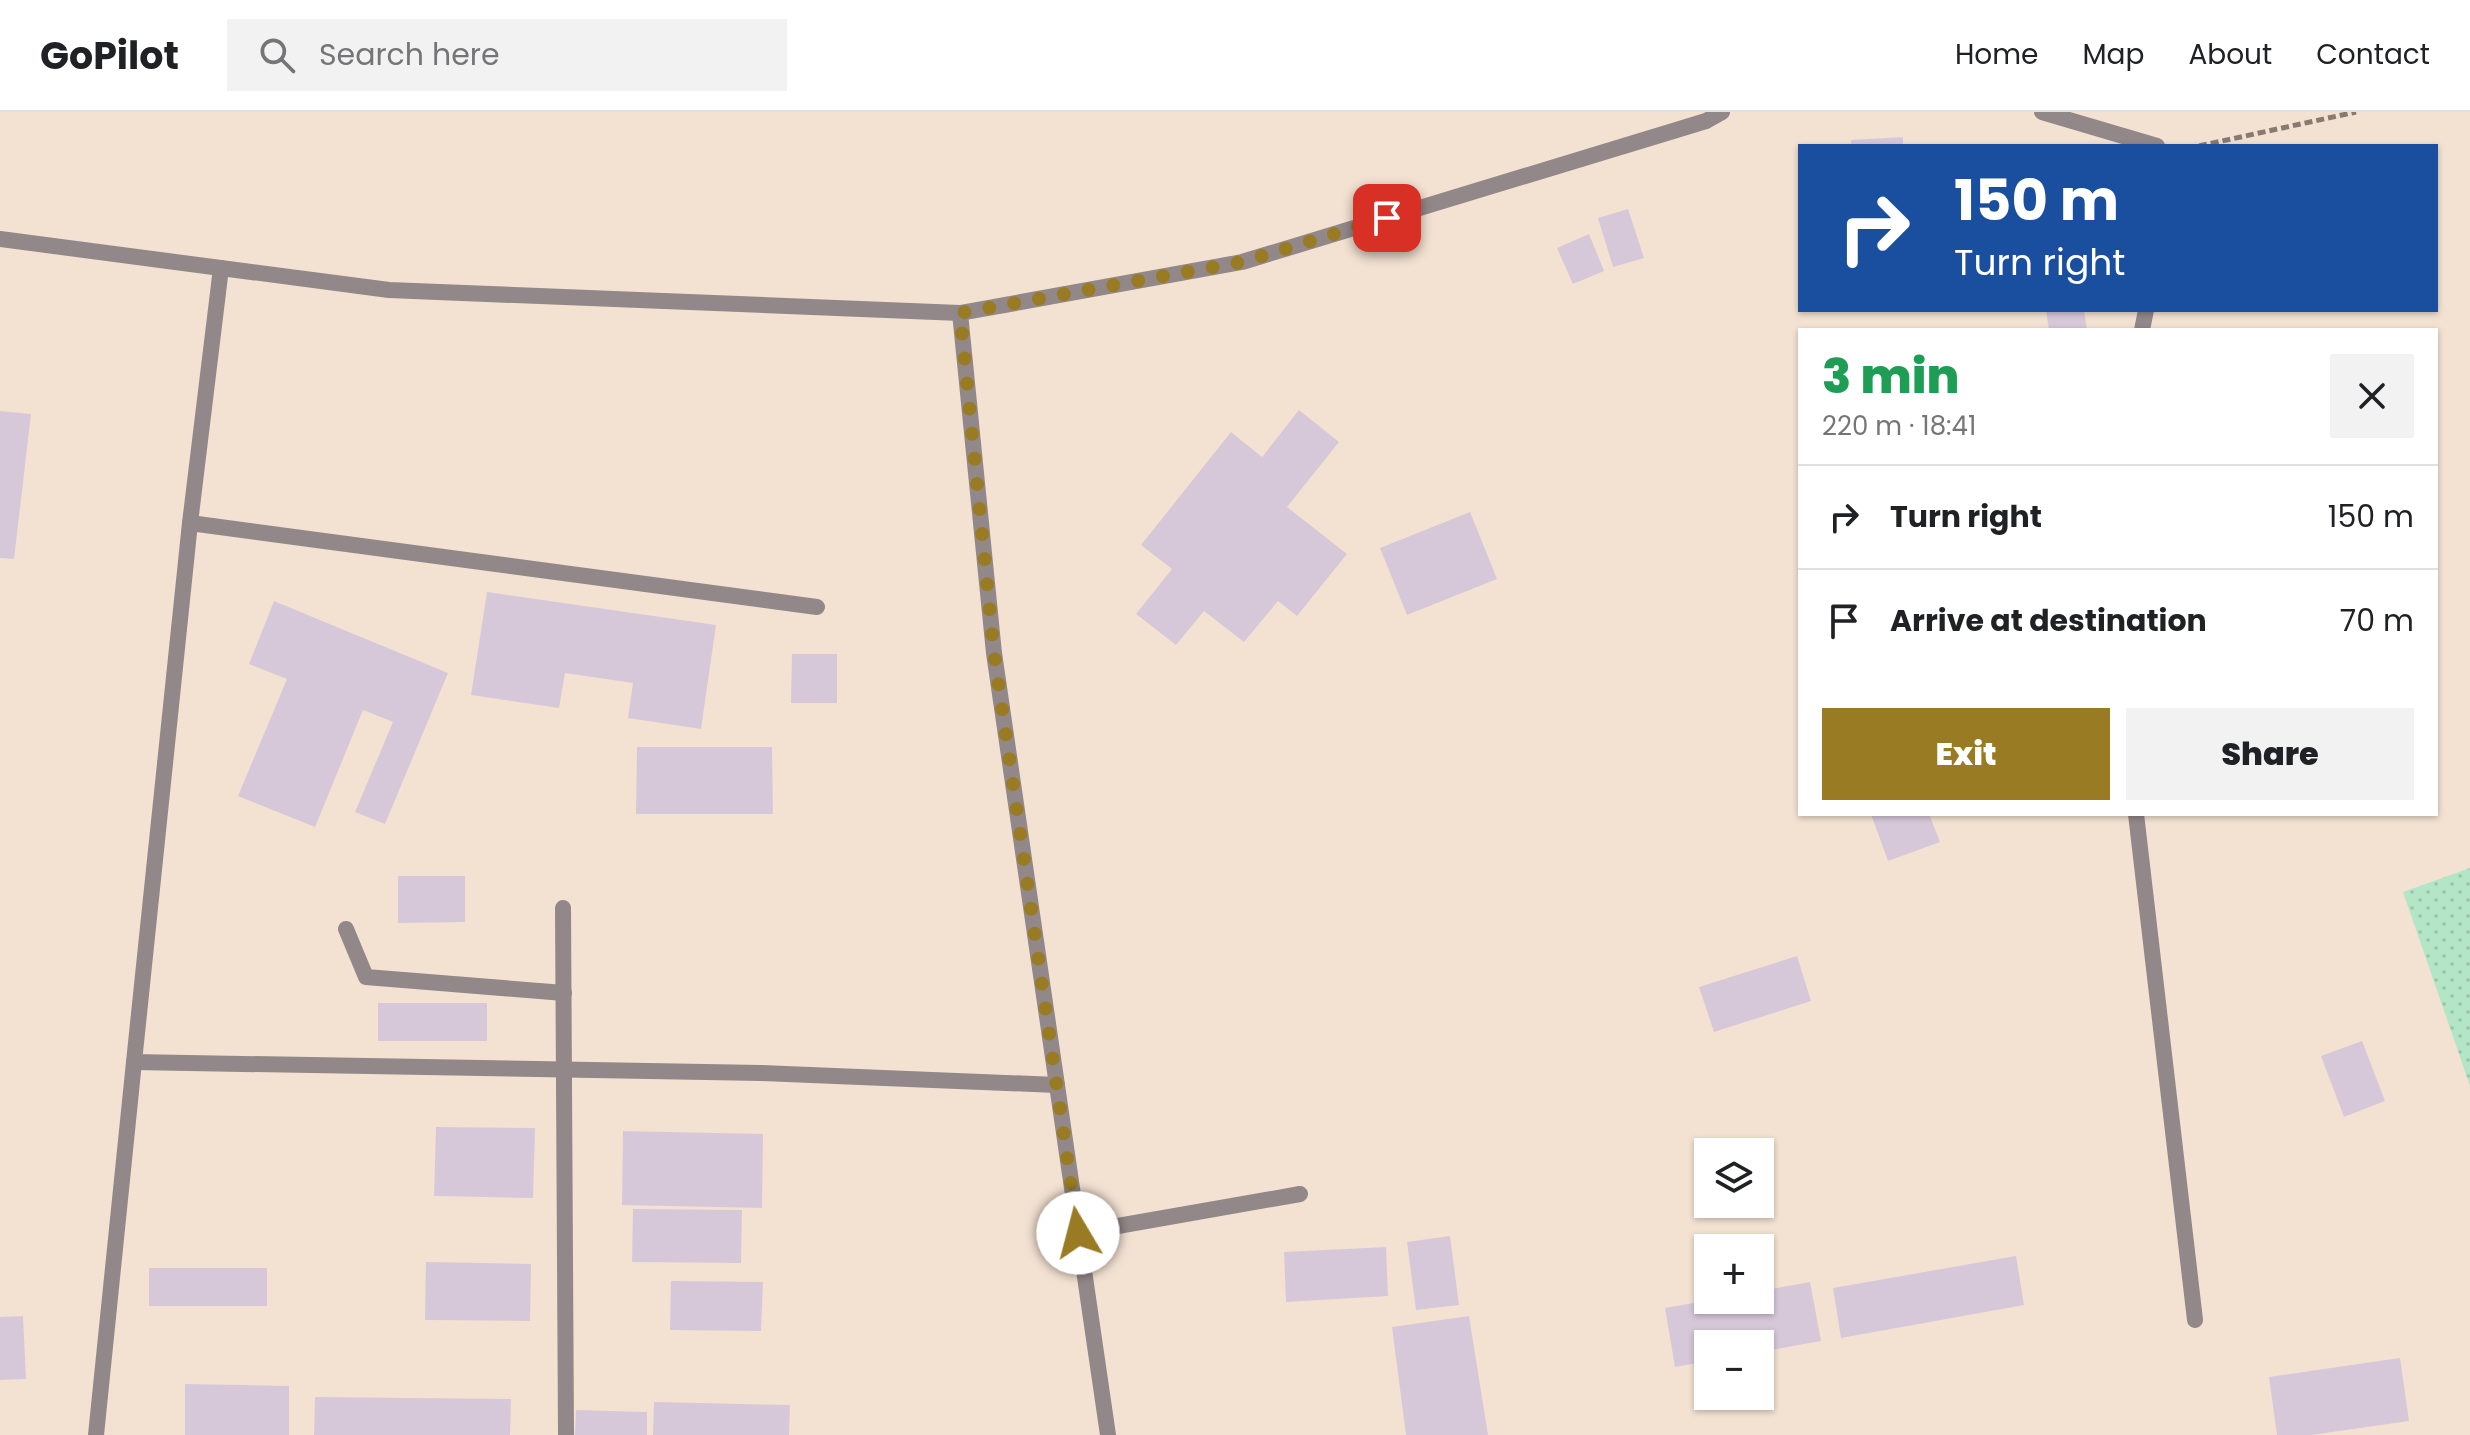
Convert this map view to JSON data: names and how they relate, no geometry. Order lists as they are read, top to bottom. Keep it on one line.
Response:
{"page":{"header":"GoPilot","search":"Search here","nav":["Home","Map","About","Contact"],"turn":["150 m","Turn right"],"heading":["3 min","220 m · 18:41"],"list":[{"name":"Turn right","value":"150 m"},{"name":"Arrive at destination","value":"70 m"}],"buttons":["Exit","Share"],"map_buttons":["+","−"]}}
